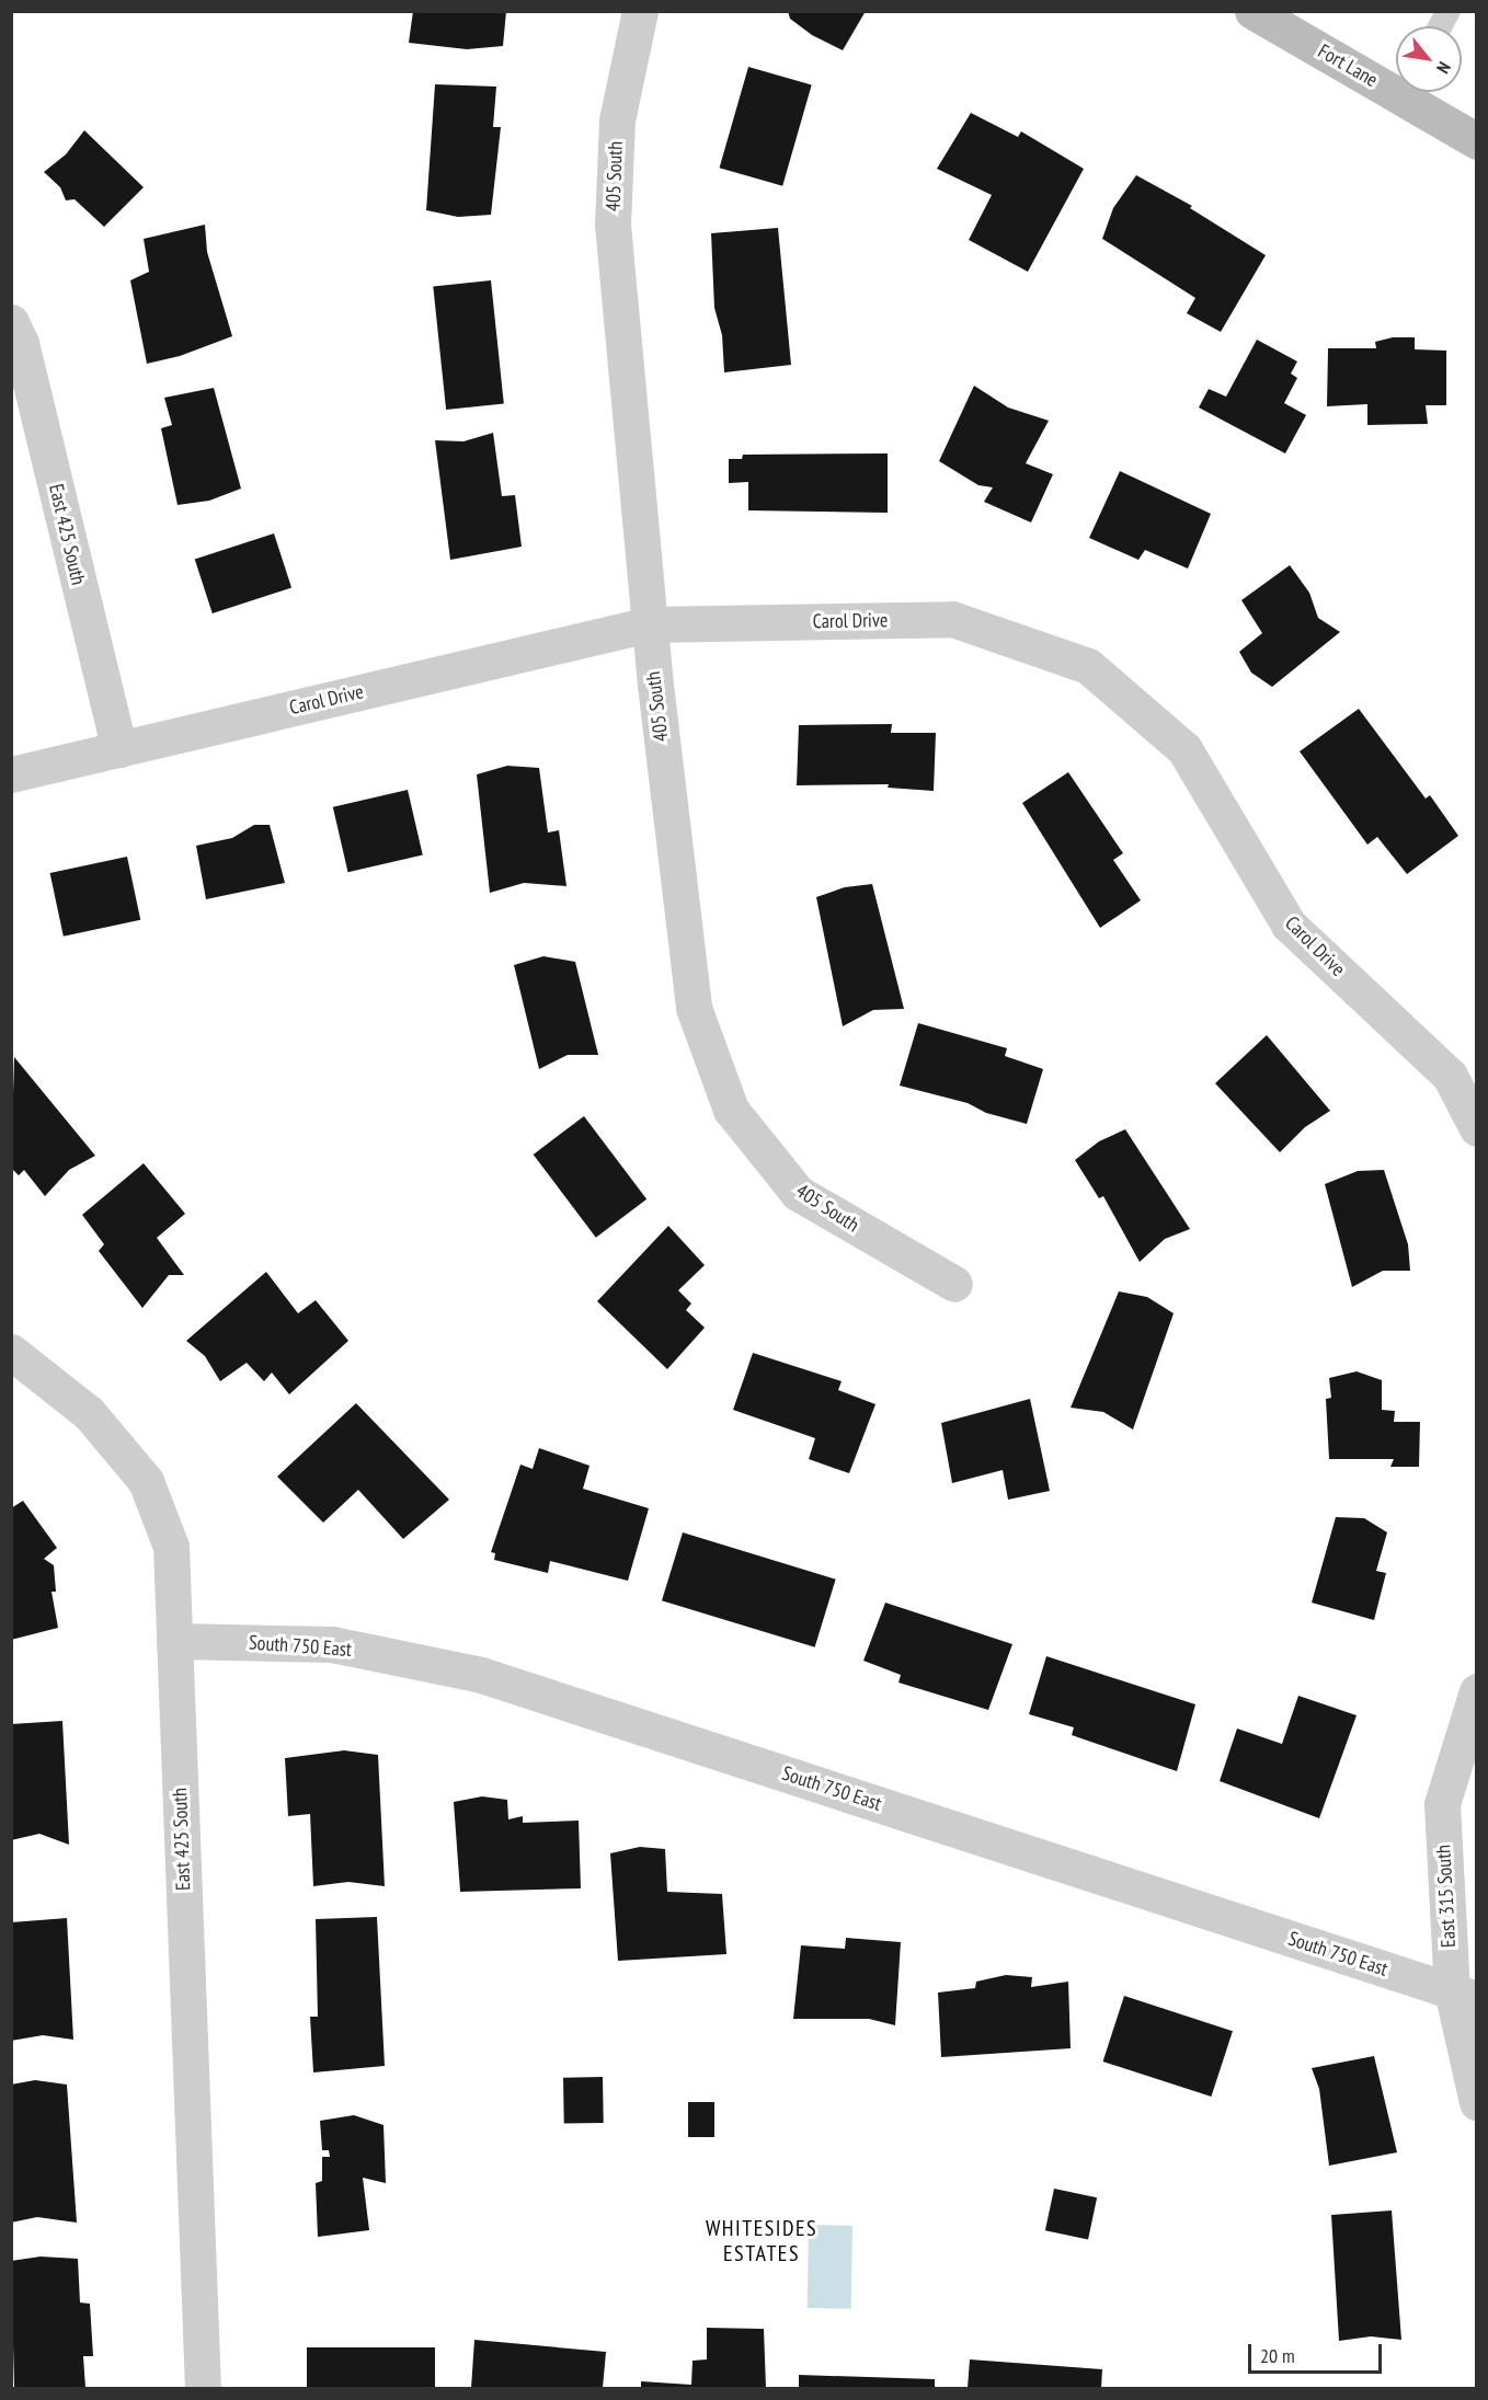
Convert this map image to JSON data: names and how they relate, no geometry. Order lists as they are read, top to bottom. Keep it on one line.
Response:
{"streets":{"main road":["Fort Lane"],"street":["405 South","East 425 South","Carol Drive","South 750 East","East 315 South"]},"crossings":[["405 South","Carol Drive"],["East 425 South","Carol Drive"],["East 425 South","South 750 East"],["South 750 East","East 315 South"]],"districts":["WHITESIDES ESTATES"],"scale_bar":"20 m","north":"bottom right"}
